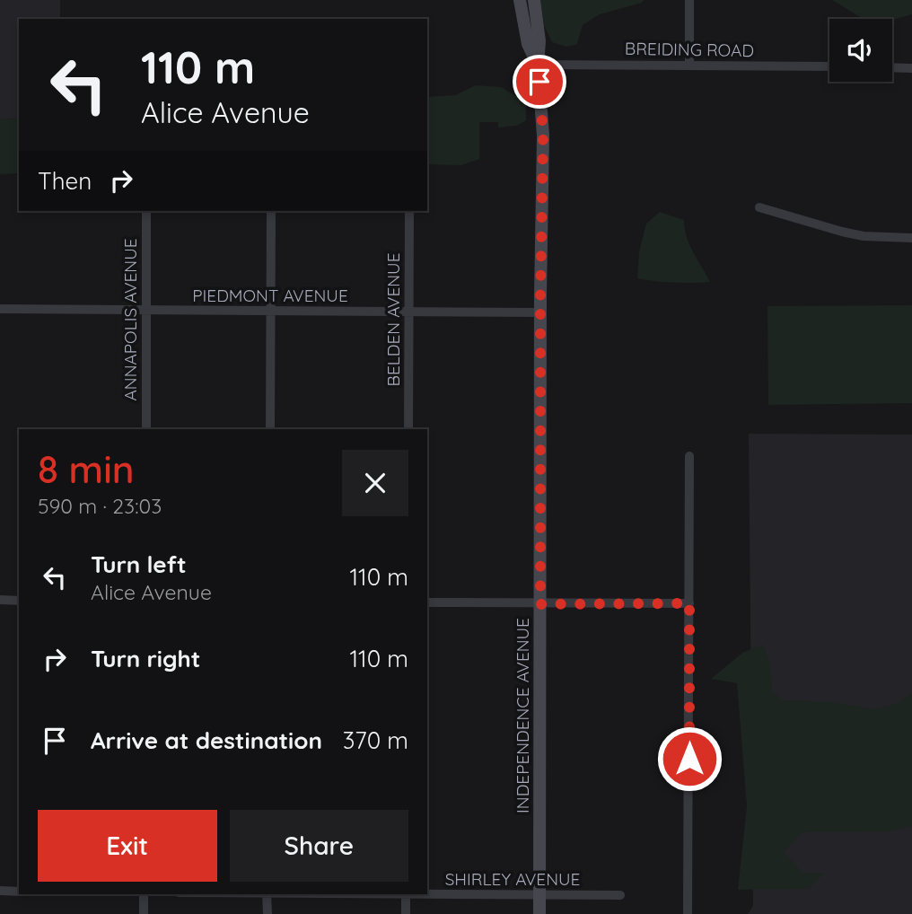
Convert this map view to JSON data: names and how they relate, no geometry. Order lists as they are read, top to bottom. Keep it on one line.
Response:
{"streets":{"street":["BREIDING ROAD","PIEDMONT AVENUE","ANNAPOLIS AVENUE","BELDEN AVENUE","INDEPENDENCE AVENUE","SHIRLEY AVENUE"]},"crossings":[["BREIDING ROAD","INDEPENDENCE AVENUE"],["PIEDMONT AVENUE","ANNAPOLIS AVENUE"],["PIEDMONT AVENUE","BELDEN AVENUE"],["PIEDMONT AVENUE","INDEPENDENCE AVENUE"],["INDEPENDENCE AVENUE","SHIRLEY AVENUE"]],"page":{"turn":["110 m","Alice Avenue"],"then":"Then","heading":["8 min","590 m · 23:03"],"list":[{"name":"Turn left","note":"Alice Avenue","value":"110 m"},{"name":"Turn right","value":"110 m"},{"name":"Arrive at destination","value":"370 m"}],"buttons":["Exit","Share"]}}
